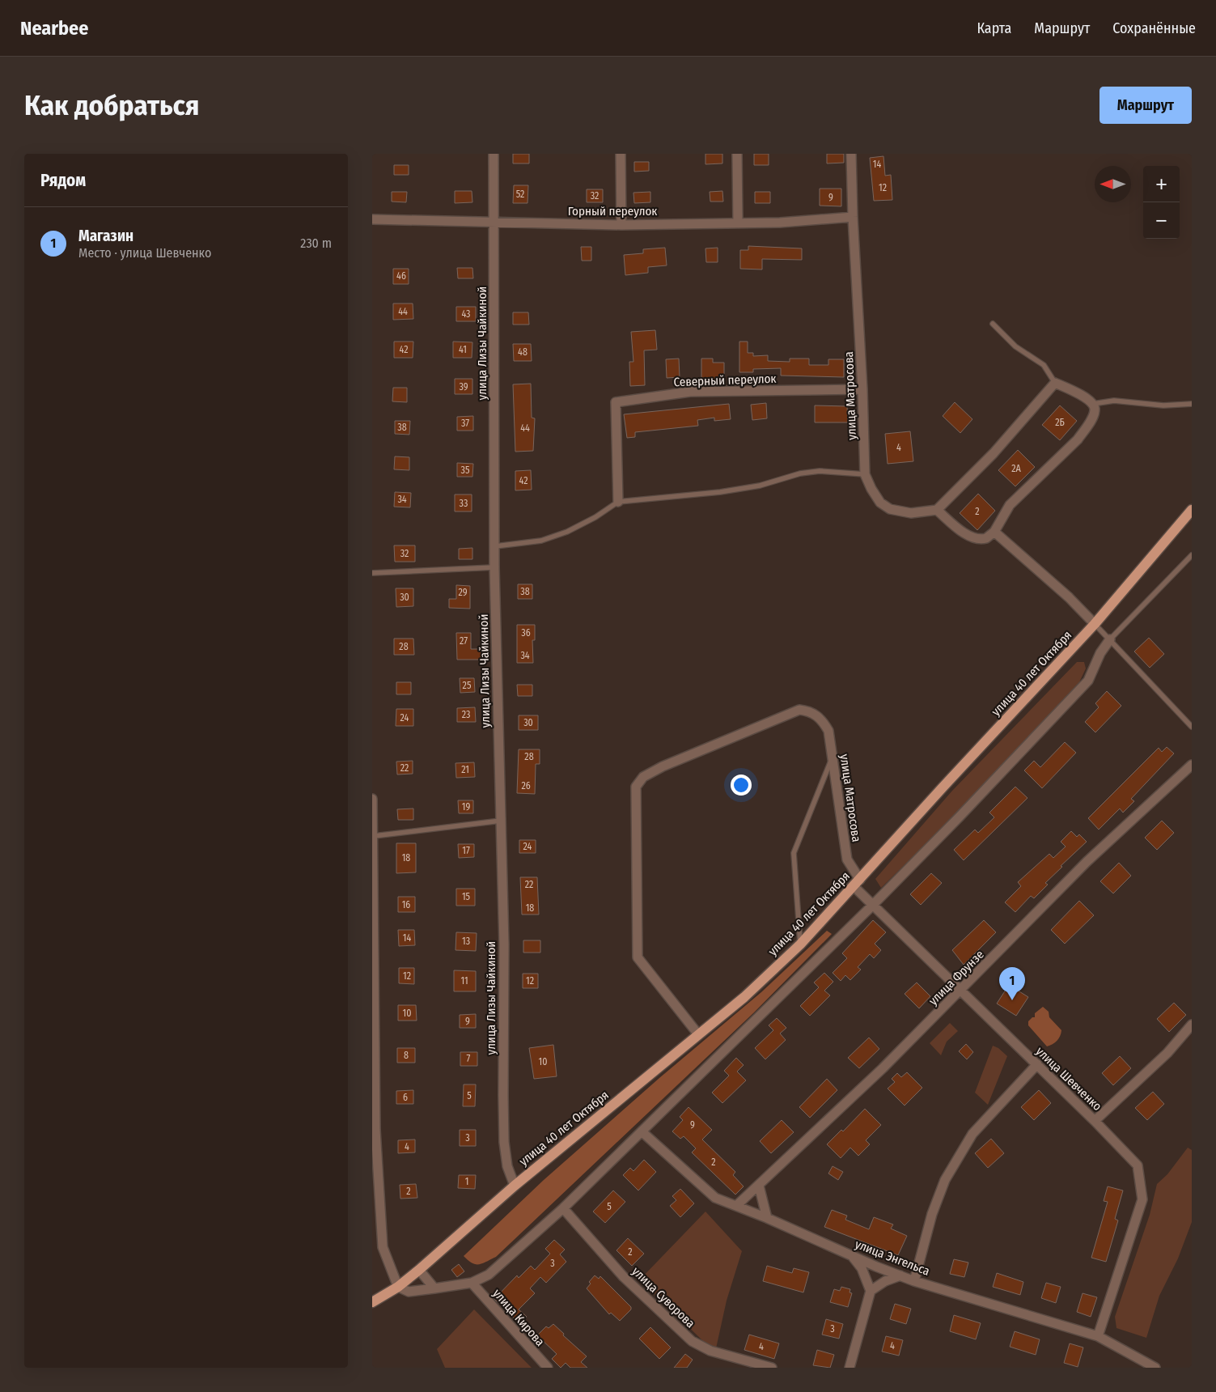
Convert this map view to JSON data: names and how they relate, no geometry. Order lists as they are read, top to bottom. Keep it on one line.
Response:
{"streets":{"main road":["улица 40 лет Октября"],"street":["Горный переулок","улица Лизы Чайкиной","Северный переулок","улица Матросова","улица Фрунзе","улица Шевченко","улица Энгельса","улица Суворова","улица Кирова"]},"crossings":[["Горный переулок","улица Лизы Чайкиной"],["Горный переулок","улица Матросова"],["улица Лизы Чайкиной","улица 40 лет Октября"],["Северный переулок","улица Матросова"],["улица Матросова","улица 40 лет Октября"],["улица Матросова","улица Шевченко"],["улица 40 лет Октября","улица Шевченко"],["улица Фрунзе","улица Шевченко"],["улица Фрунзе","улица Энгельса"],["улица Шевченко","улица Энгельса"]],"house_numbers":["14","12","52","32","9","46","44","43","42","41","48","39","2Б","37","38","44","4","2А","35","42","34","33","2","32","38","29","30","36","27","28","34","25","23","24","30","28","22","21","26","19","24","17","18","22","15","16","18","14","13","12","11","12","10","9","8","7","10","5","6","9","3","4","2","1","2","5","2","3","3","4","4"],"north":"left","page":{"header":"Nearbee","nav":["Карта","Маршрут","Сохранённые"],"buttons":"Маршрут","title":"Как добраться","heading":"Рядом","map_buttons":["+","−"],"list":[{"mark":"1","name":"Магазин","note":"Место · улица Шевченко","value":"230 m"}],"pins":"1"}}
